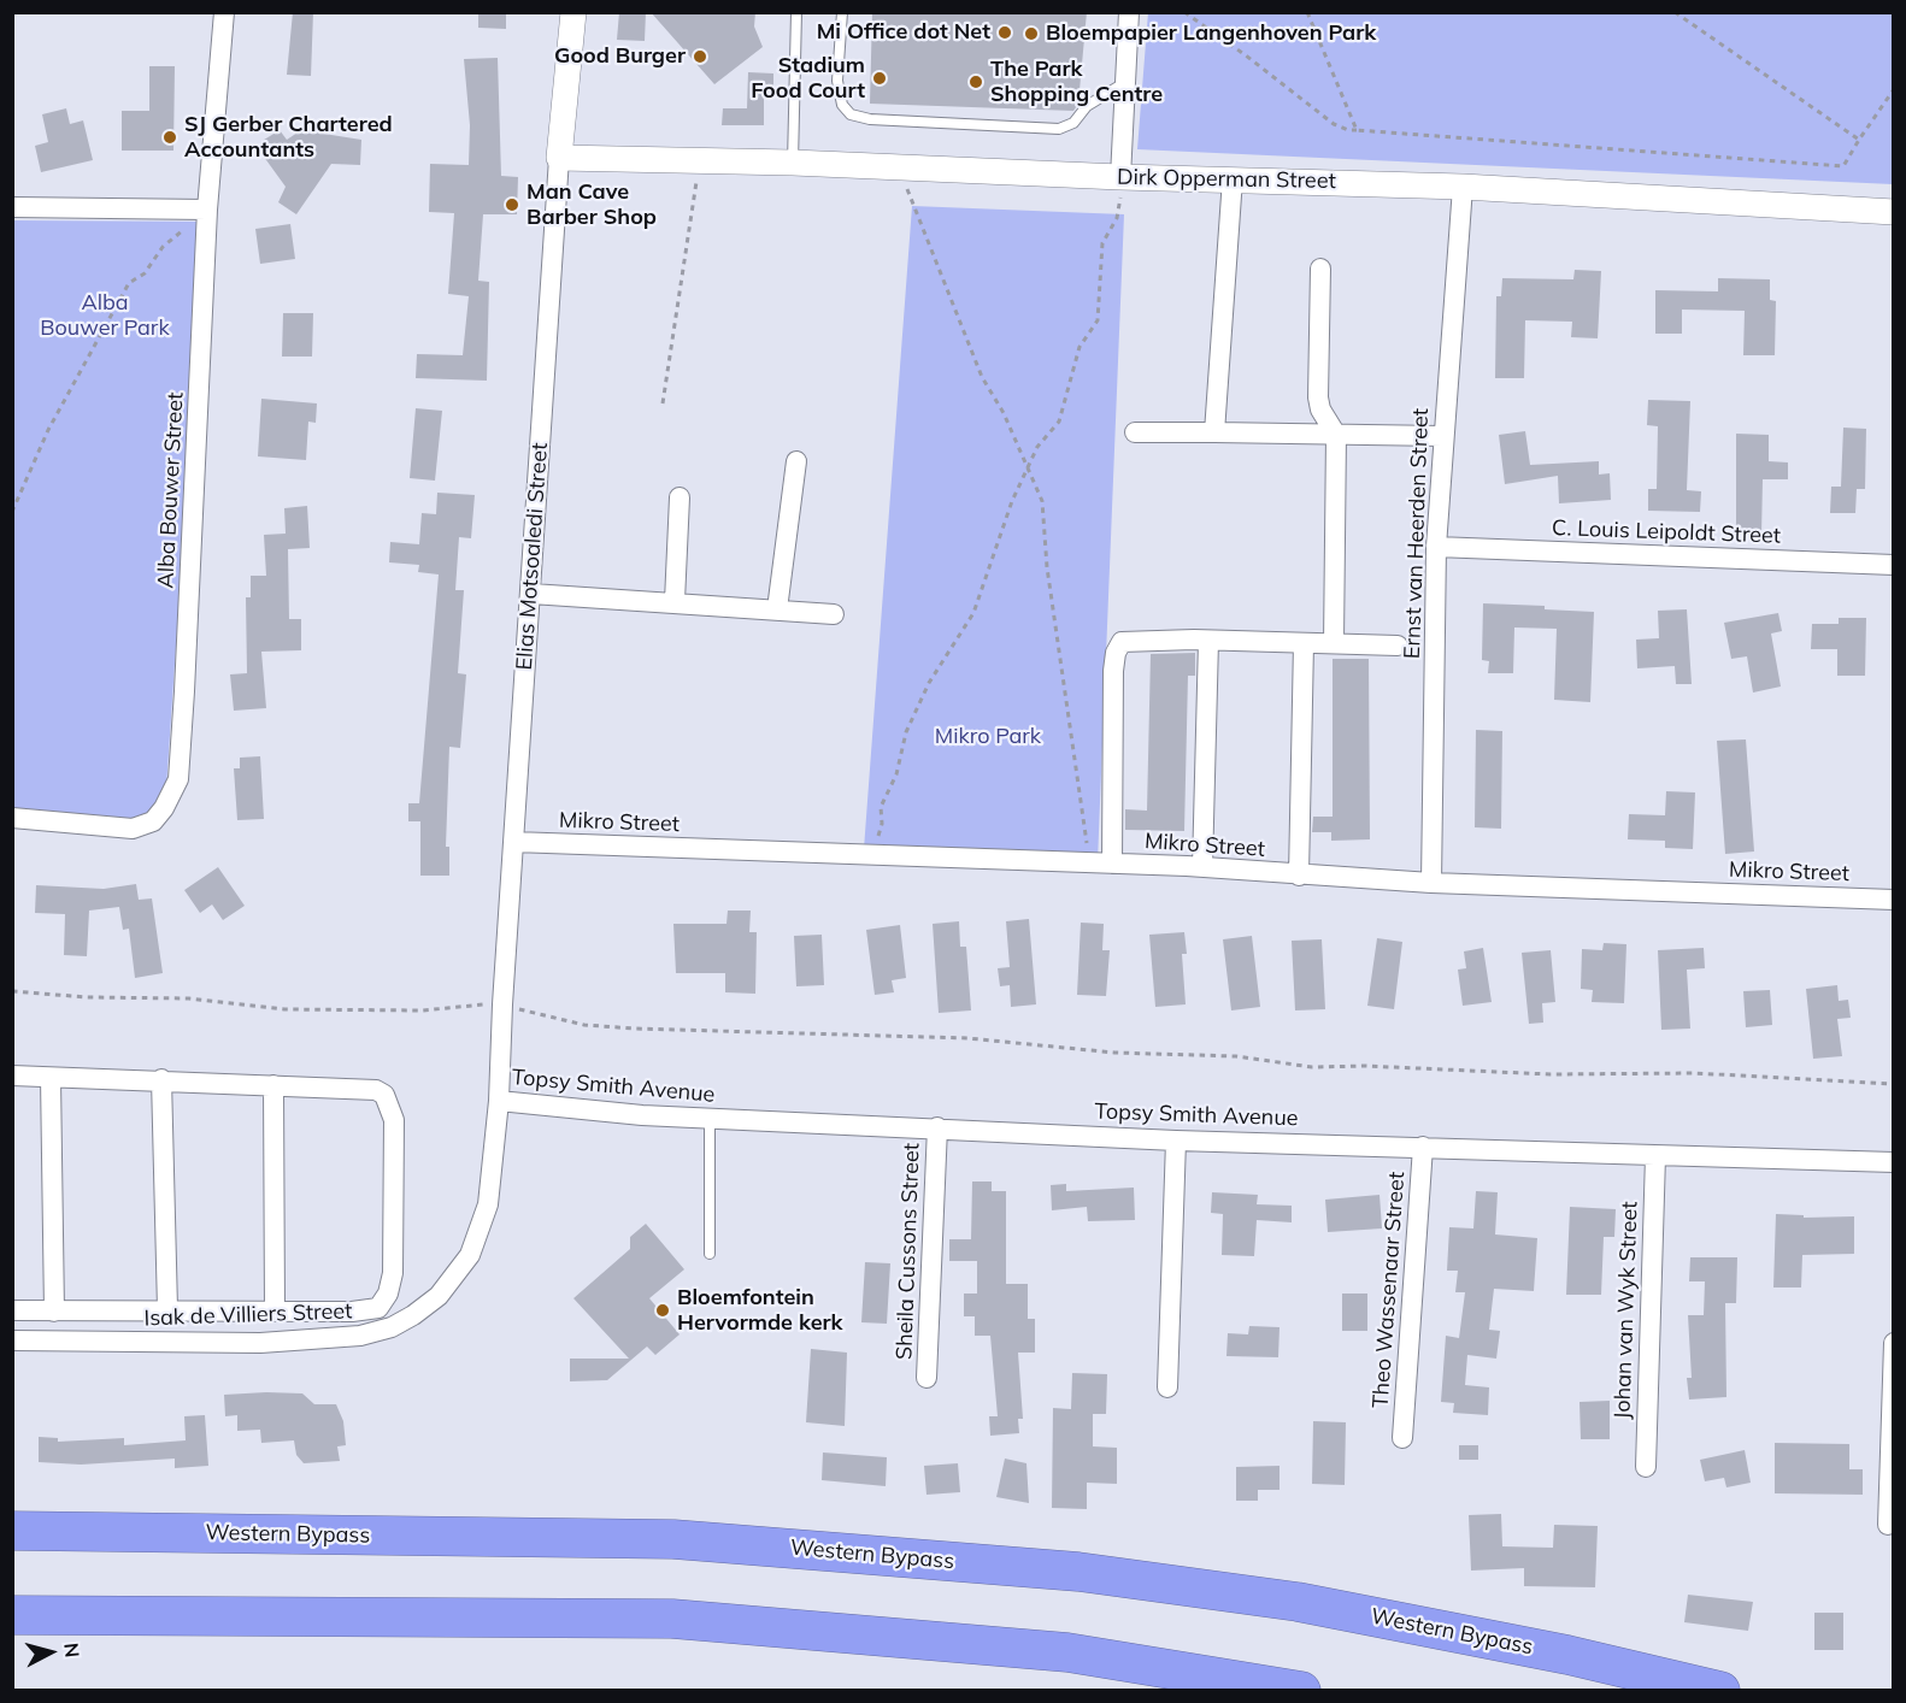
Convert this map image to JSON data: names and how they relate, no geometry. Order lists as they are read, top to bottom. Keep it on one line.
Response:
{"streets":{"highway":["Western Bypass"],"street":["Dirk Opperman Street","Alba Bouwer Street","C. Louis Leipoldt Street","Ernst van Heerden Street","Elias Motsoaledi Street","Mikro Street","Topsy Smith Avenue","Sheila Cussons Street","Theo Wassenaar Street","Johan van Wyk Street","Isak de Villiers Street"]},"crossings":[["Dirk Opperman Street","Ernst van Heerden Street"],["Dirk Opperman Street","Elias Motsoaledi Street"],["C. Louis Leipoldt Street","Ernst van Heerden Street"],["Ernst van Heerden Street","Mikro Street"],["Elias Motsoaledi Street","Mikro Street"],["Elias Motsoaledi Street","Topsy Smith Avenue"],["Elias Motsoaledi Street","Isak de Villiers Street"],["Topsy Smith Avenue","Sheila Cussons Street"],["Topsy Smith Avenue","Theo Wassenaar Street"],["Topsy Smith Avenue","Johan van Wyk Street"],["Topsy Smith Avenue","Isak de Villiers Street"]],"parks":["Alba Bouwer Park","Mikro Park"],"places":["Mi Office dot Net","Bloempapier Langenhoven Park","Good Burger","Stadium Food Court","The Park Shopping Centre","SJ Gerber Chartered Accountants","Man Cave Barber Shop","Bloemfontein Hervormde kerk"],"north":"right"}
